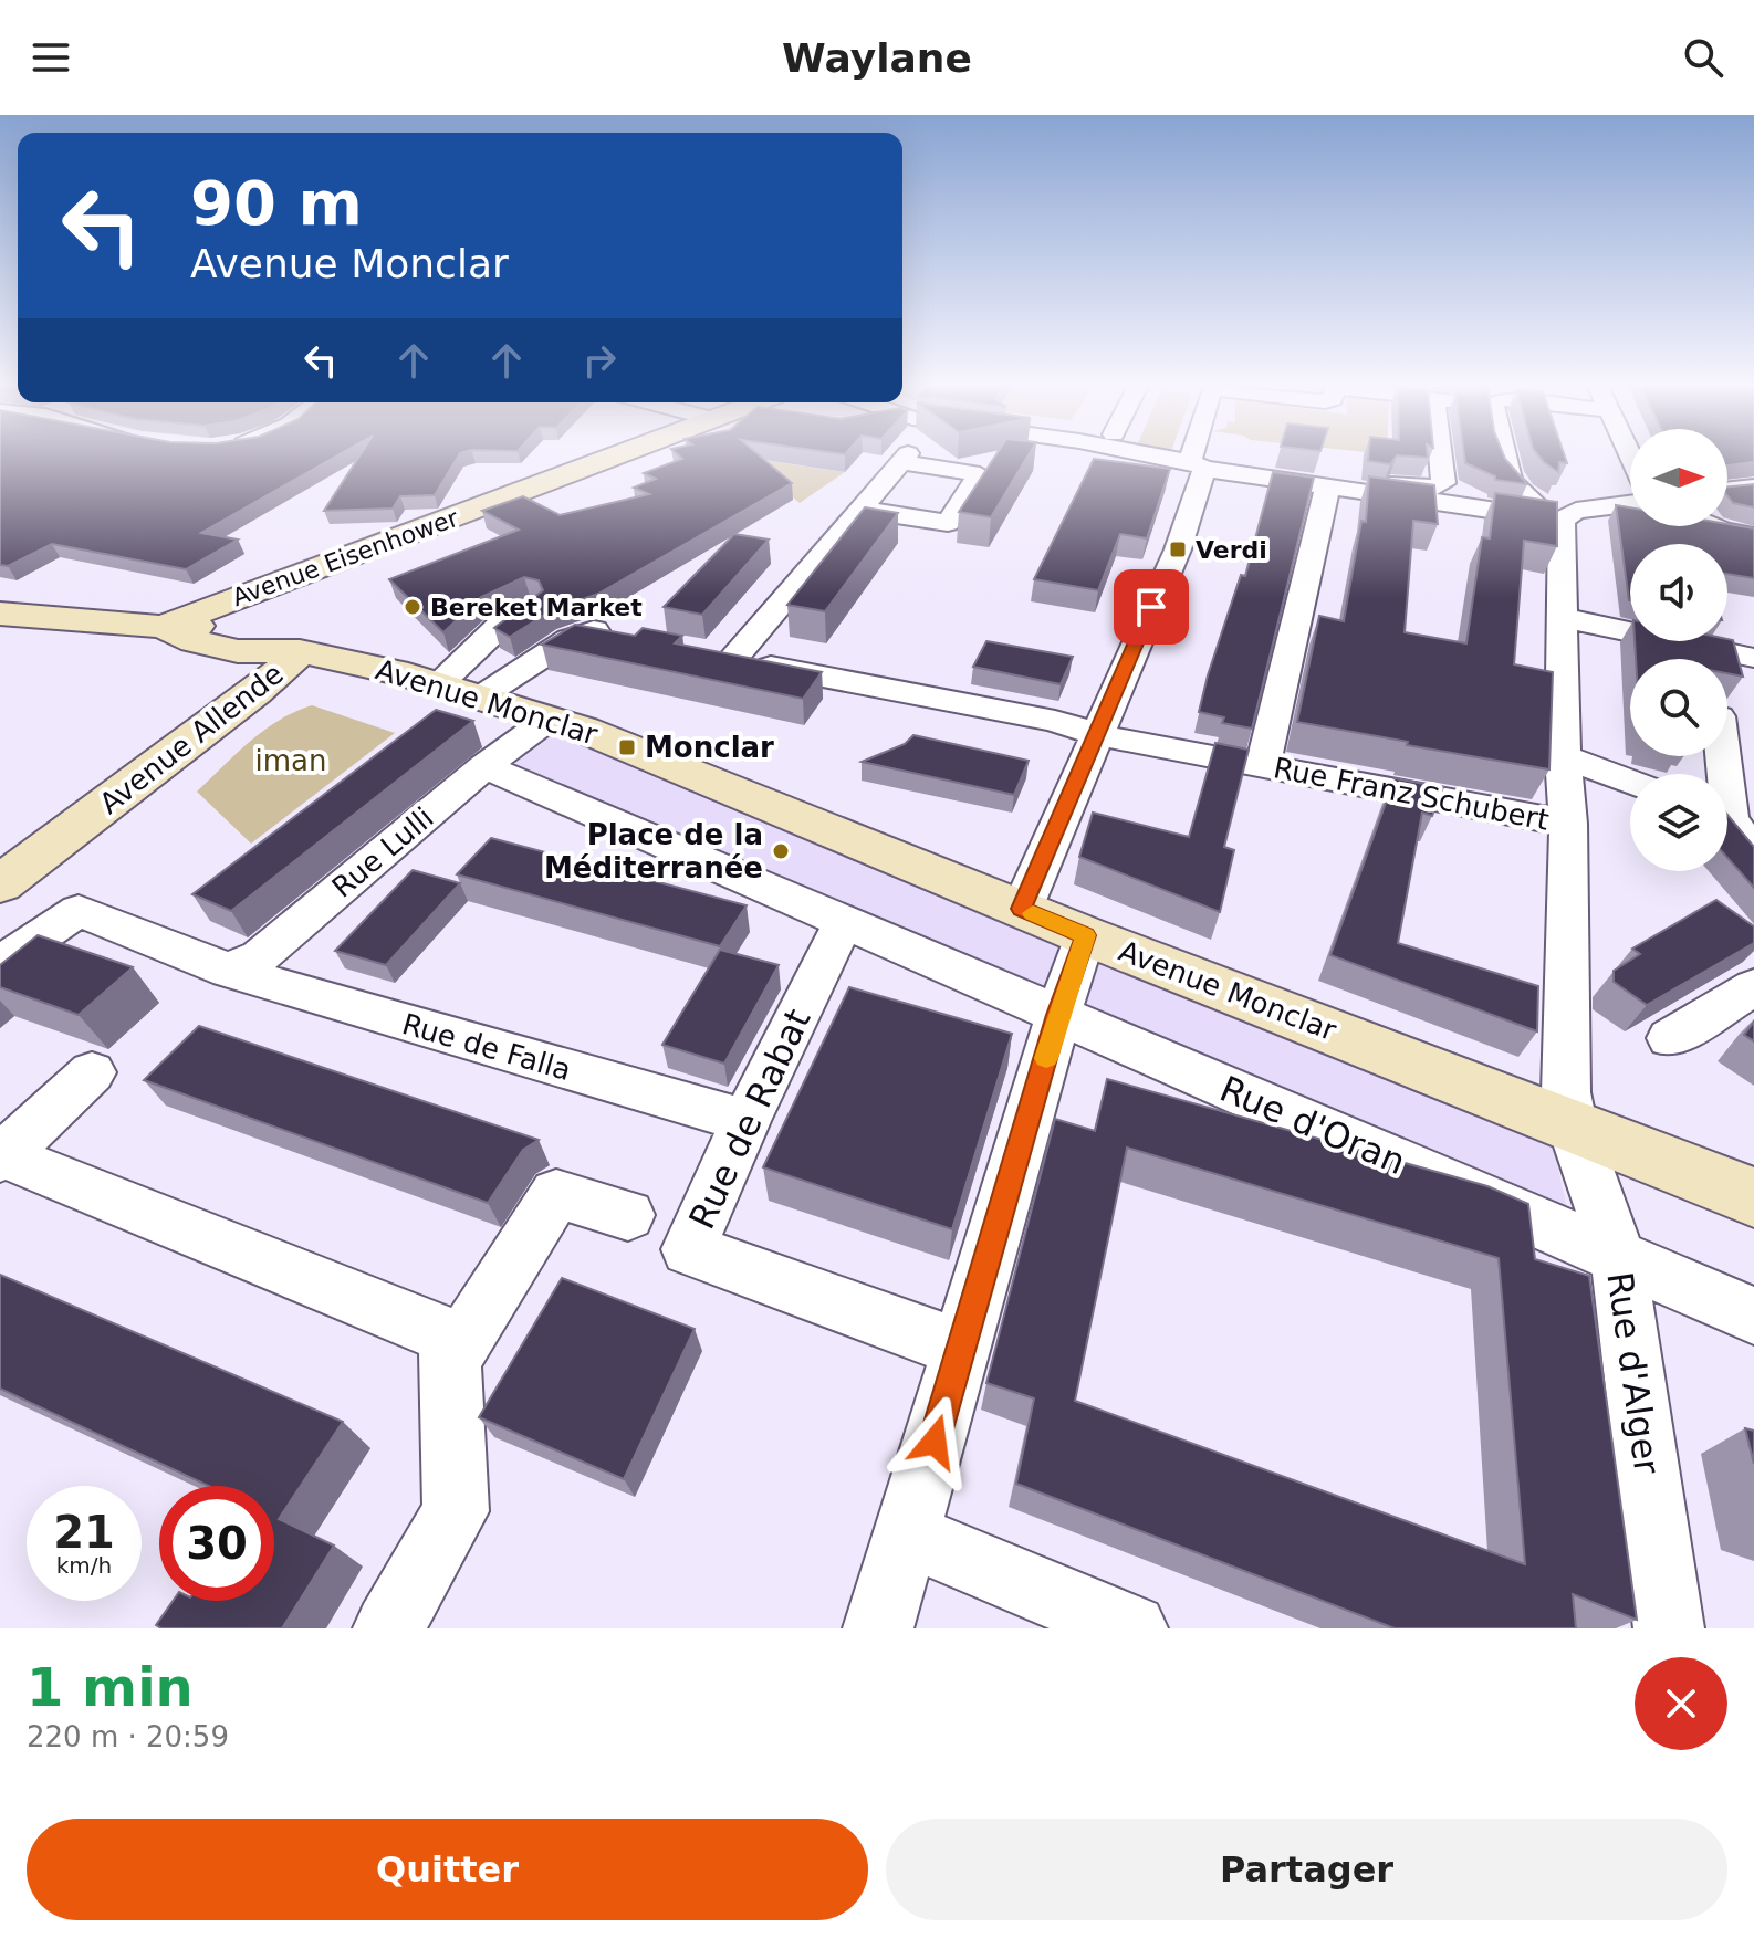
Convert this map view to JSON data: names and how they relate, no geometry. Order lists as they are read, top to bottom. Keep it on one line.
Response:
{"streets":{"street":["Avenue Eisenhower","Avenue Monclar","Avenue Allende","Rue Franz Schubert","Rue Lulli","Rue de Falla","Rue de Rabat","Rue d'Oran","Rue d'Alger"]},"crossings":[["Avenue Eisenhower","Avenue Monclar"],["Avenue Monclar","Avenue Allende"],["Avenue Monclar","Rue Lulli"],["Avenue Monclar","Rue d'Alger"],["Rue Franz Schubert","Rue d'Alger"],["Rue Lulli","Rue de Falla"],["Rue Lulli","Rue d'Oran"],["Rue de Falla","Rue de Rabat"],["Rue de Rabat","Rue d'Oran"],["Rue d'Oran","Rue d'Alger"]],"parks":["iman"],"places":{"transit":["Verdi","Monclar"],"other":["Bereket Market","Place de la Méditerranée"]},"north":"right","page":{"header":"Waylane","turn":["90 m","Avenue Monclar"],"speed":"21 km/h","limit":"30","heading":["1 min","220 m · 20:59"],"buttons":["Quitter","Partager"]}}
